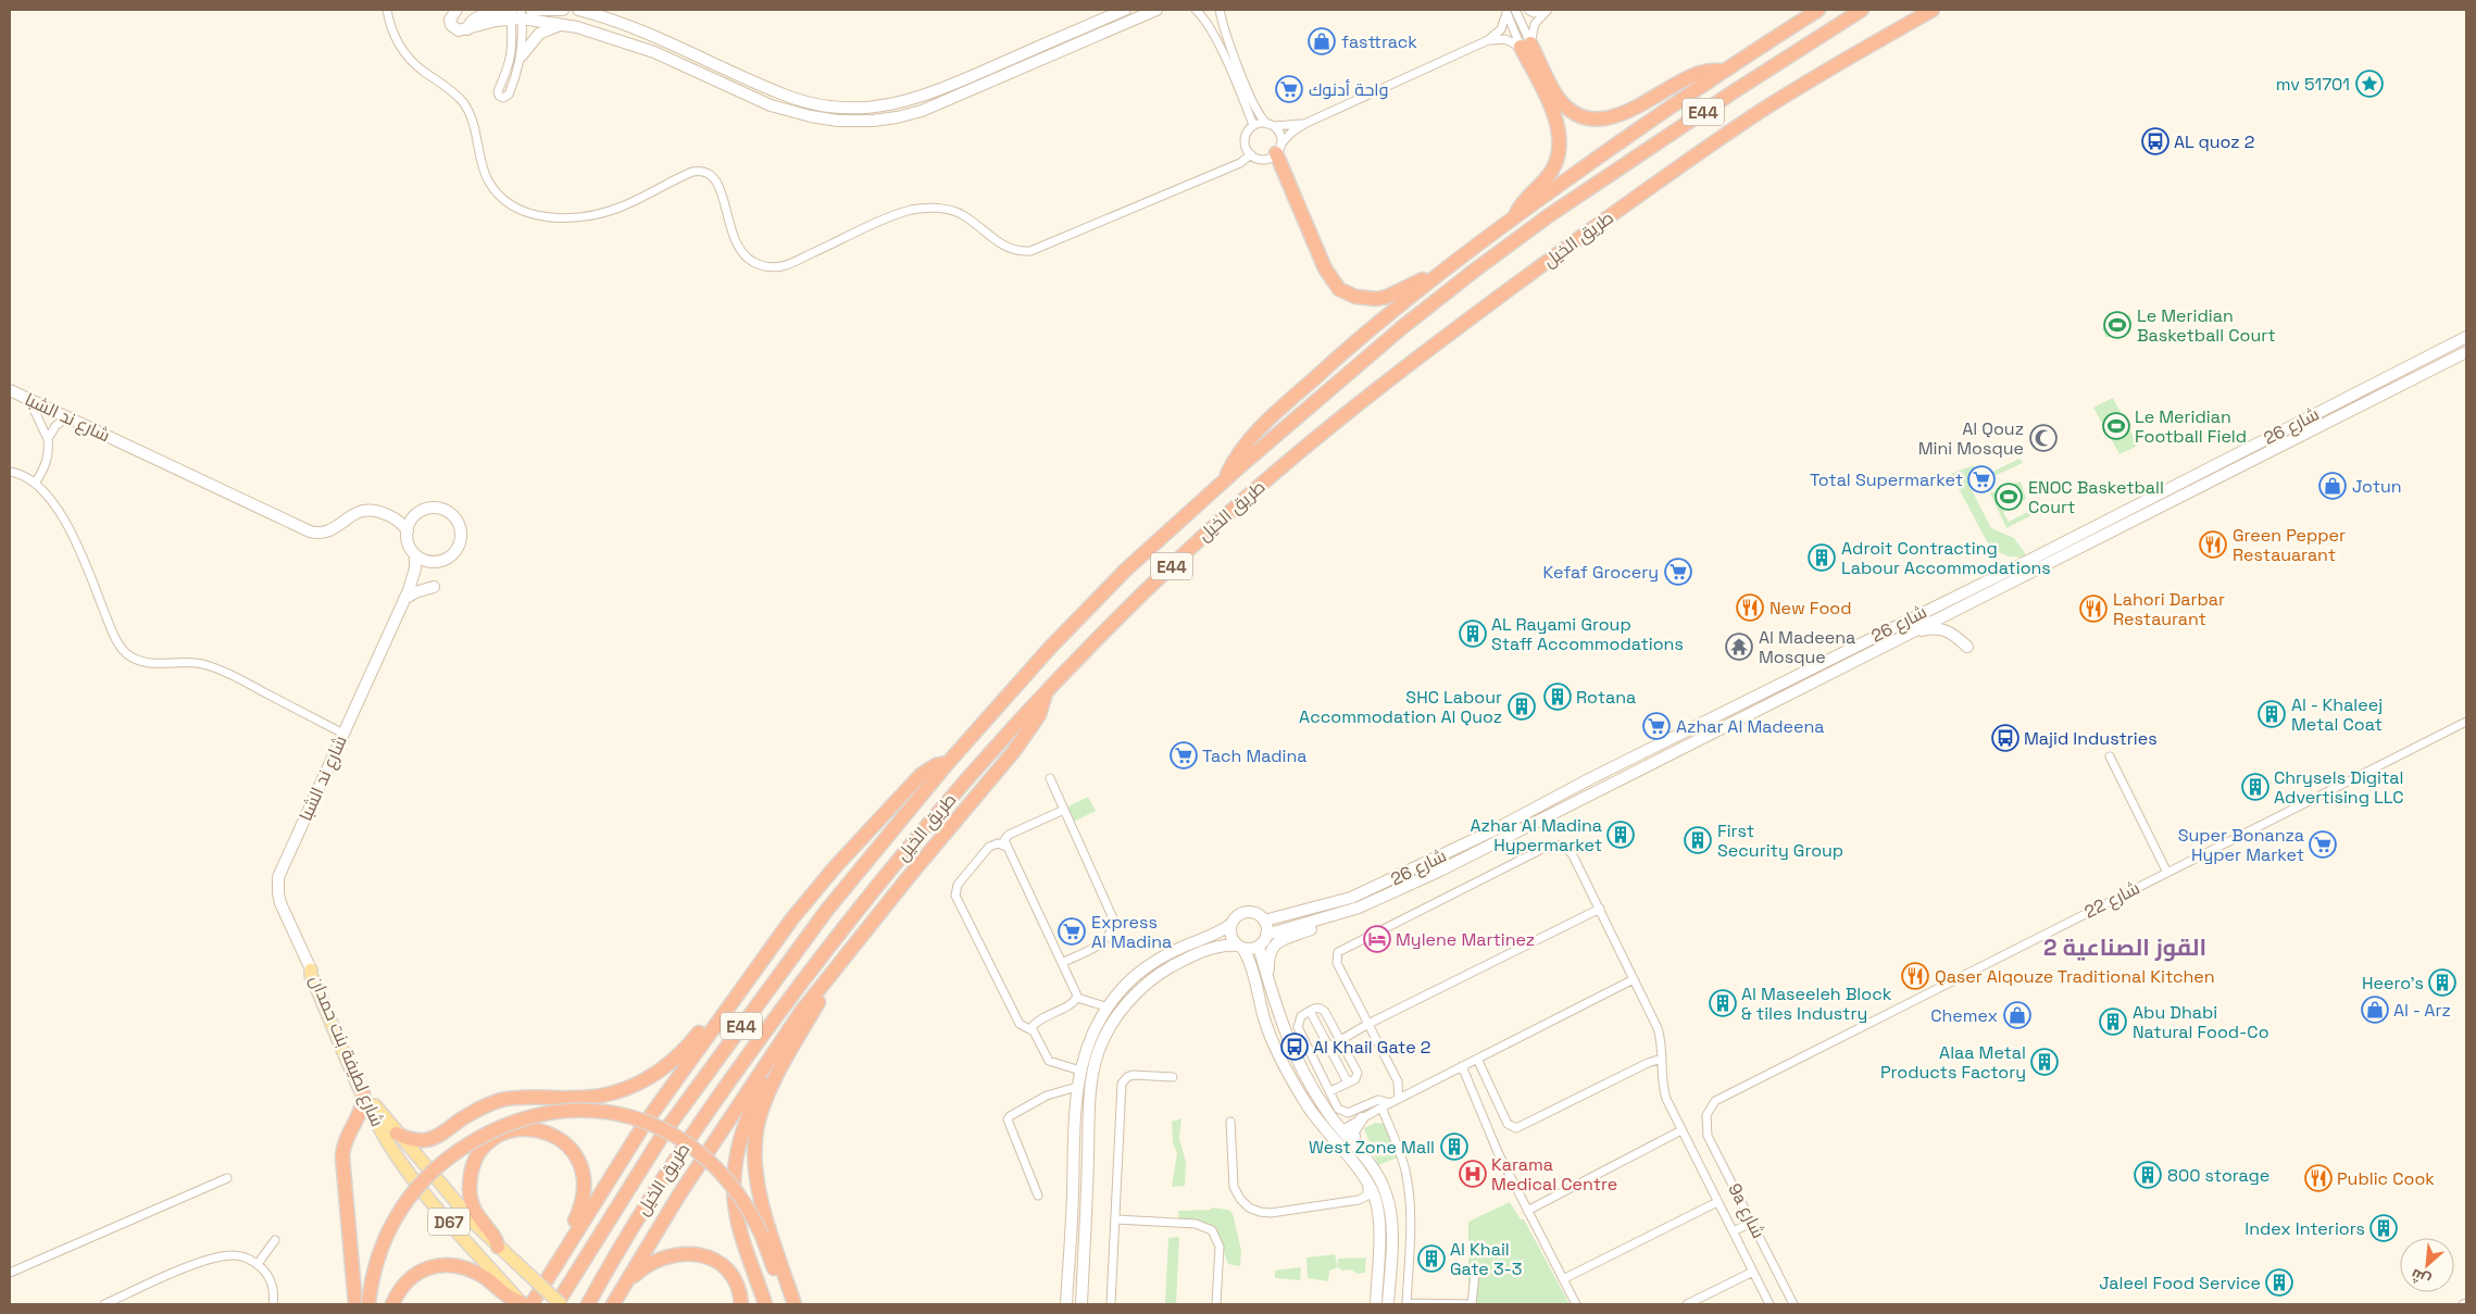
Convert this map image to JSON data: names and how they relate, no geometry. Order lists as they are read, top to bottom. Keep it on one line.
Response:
{"streets":{"highway":["E44","طريق الخيل"],"main road":["شارع لطيفة بنت حمدان","D67"],"street":["شارع ند الشبا","شارع 26","شارع 22","9a شارع"]},"crossings":[["شارع ند الشبا","شارع لطيفة بنت حمدان"],["شارع 22","9a شارع"]],"districts":["القوز الصناعية 2"],"places":{"shop":["fasttrack","Jotun","Al - Arz","Chemex"],"place":["mv 51701"],"supermarket":["واحة أدنوك","Total Supermarket","Kefaf Grocery","Azhar Al Madeena","Tach Madina","Super Bonanza Hyper Market","Express Al Madina"],"bus stop":["AL quoz 2","Majid Industries","Al Khail Gate 2"],"sports":["Le Meridian Basketball Court","Le Meridian Football Field","ENOC Basketball Court"],"mosque":["Al Qouz Mini Mosque"],"restaurant":["Green Pepper Restauarant","New Food","Lahori Darbar Restaurant","Qaser Alqouze Traditional Kitchen","Public Cook"],"building":["Adroit Contracting Labour Accommodations","AL Rayami Group Staff Accommodations","Rotana","SHC Labour Accommodation Al Quoz","Al - Khaleej Metal Coat","Chrysels Digital Advertising LLC","Azhar Al Madina Hypermarket","First Security Group","Heero's","Al Maseeleh Block & tiles Industry","Abu Dhabi Natural Food-Co","Alaa Metal Products Factory","West Zone Mall","800 storage","Index Interiors","Al Khail Gate 3-3","Jaleel Food Service"],"temple":["Al Madeena Mosque"],"hotel":["Mylene Martinez"],"hospital":["Karama Medical Centre"]},"north":"bottom left"}
